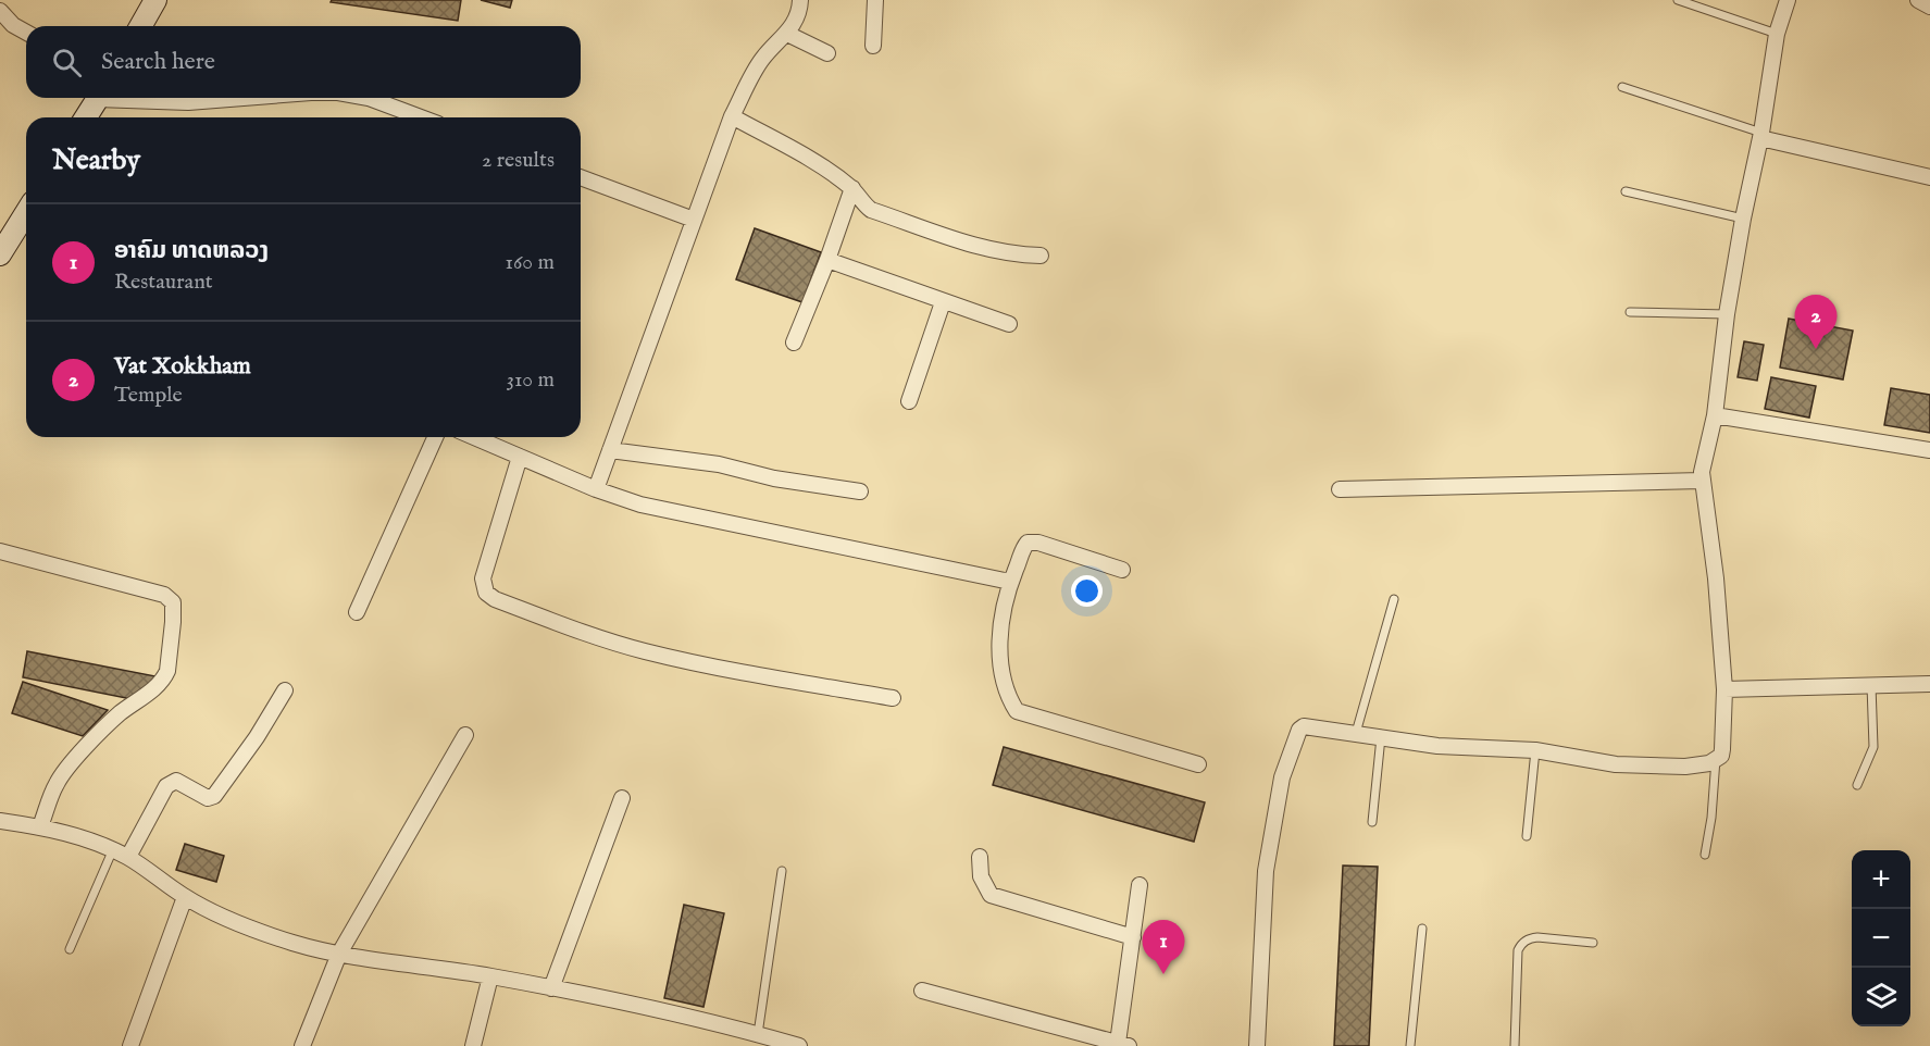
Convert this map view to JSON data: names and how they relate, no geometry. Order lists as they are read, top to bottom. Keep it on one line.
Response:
{"page":{"search":"Search here","heading":["Nearby","2 results"],"list":[{"mark":"1","name":"ອາຄົມ ທາດຫລວງ","note":"Restaurant","value":"160 m"},{"mark":"2","name":"Vat Xokkham","note":"Temple","value":"310 m"}],"pins":["2","1"],"map_buttons":["+","−"]}}
